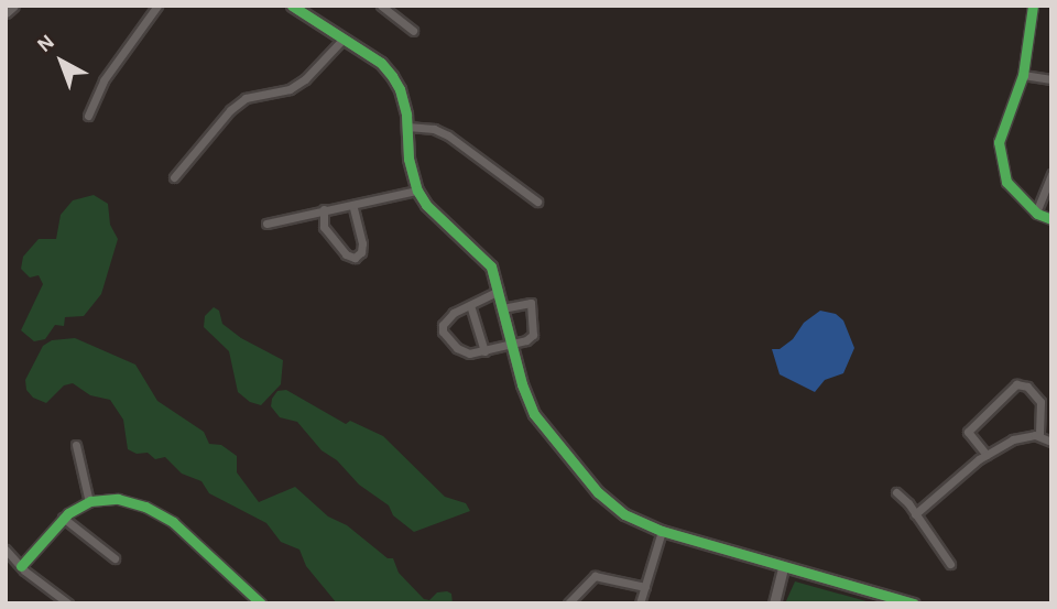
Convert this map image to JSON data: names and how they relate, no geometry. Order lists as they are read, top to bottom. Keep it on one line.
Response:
{"north":"top left"}
